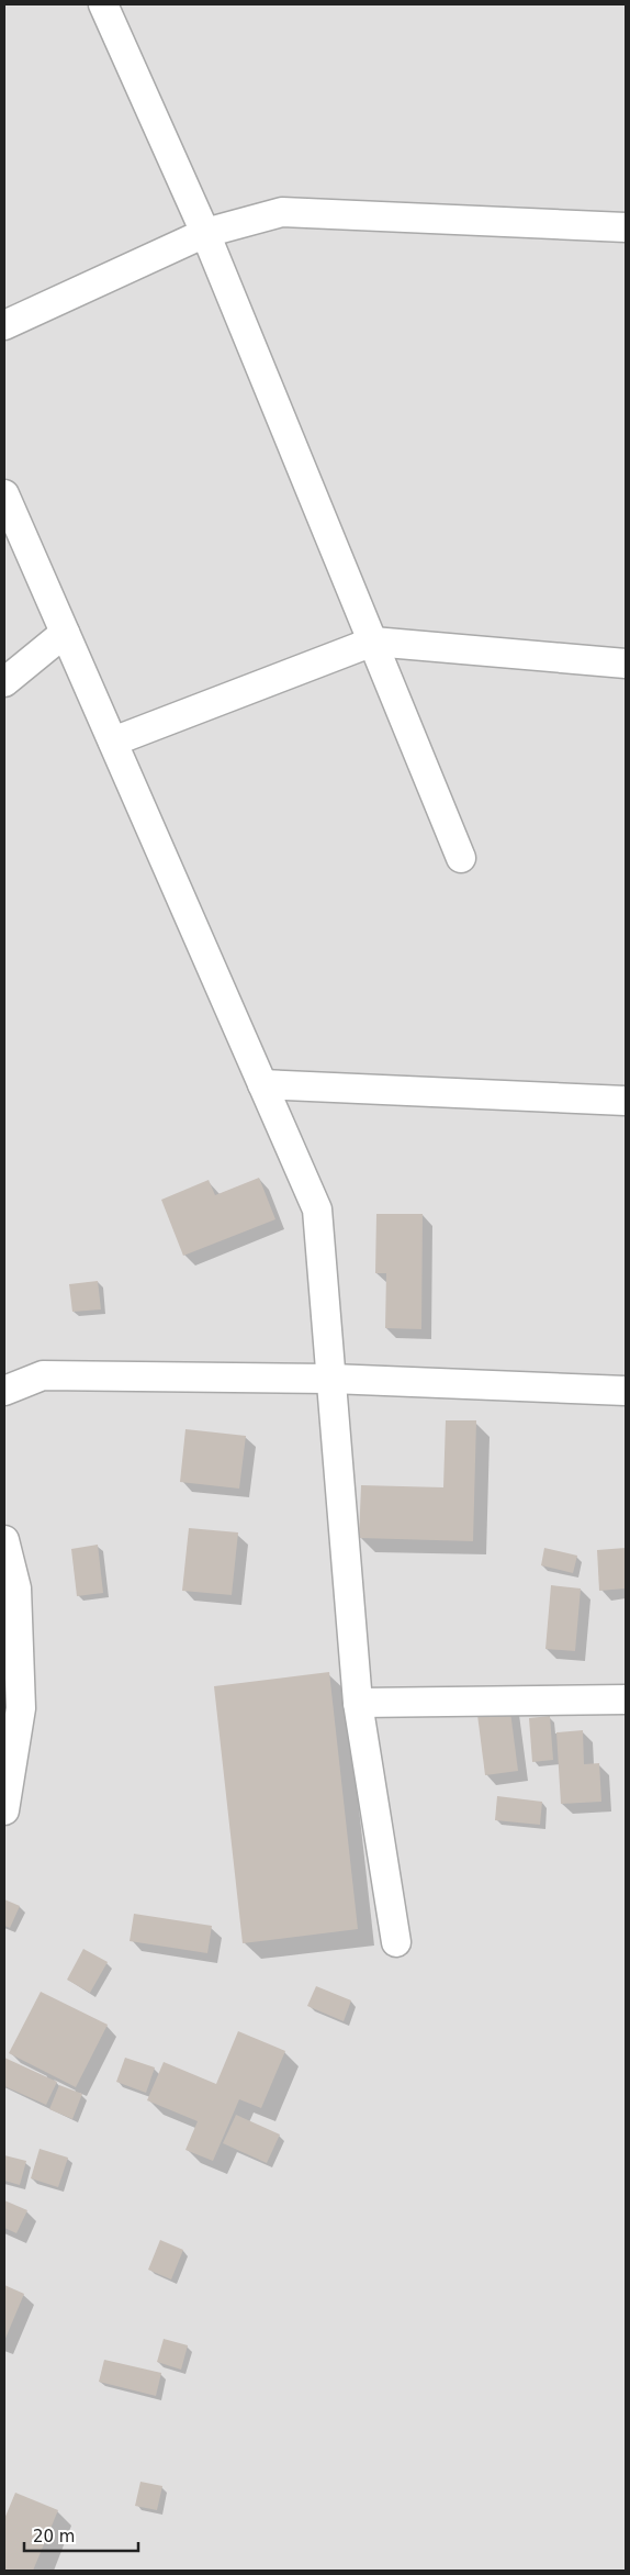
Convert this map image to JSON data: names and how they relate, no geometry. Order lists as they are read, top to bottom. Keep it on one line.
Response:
{"scale_bar":"20 m"}
